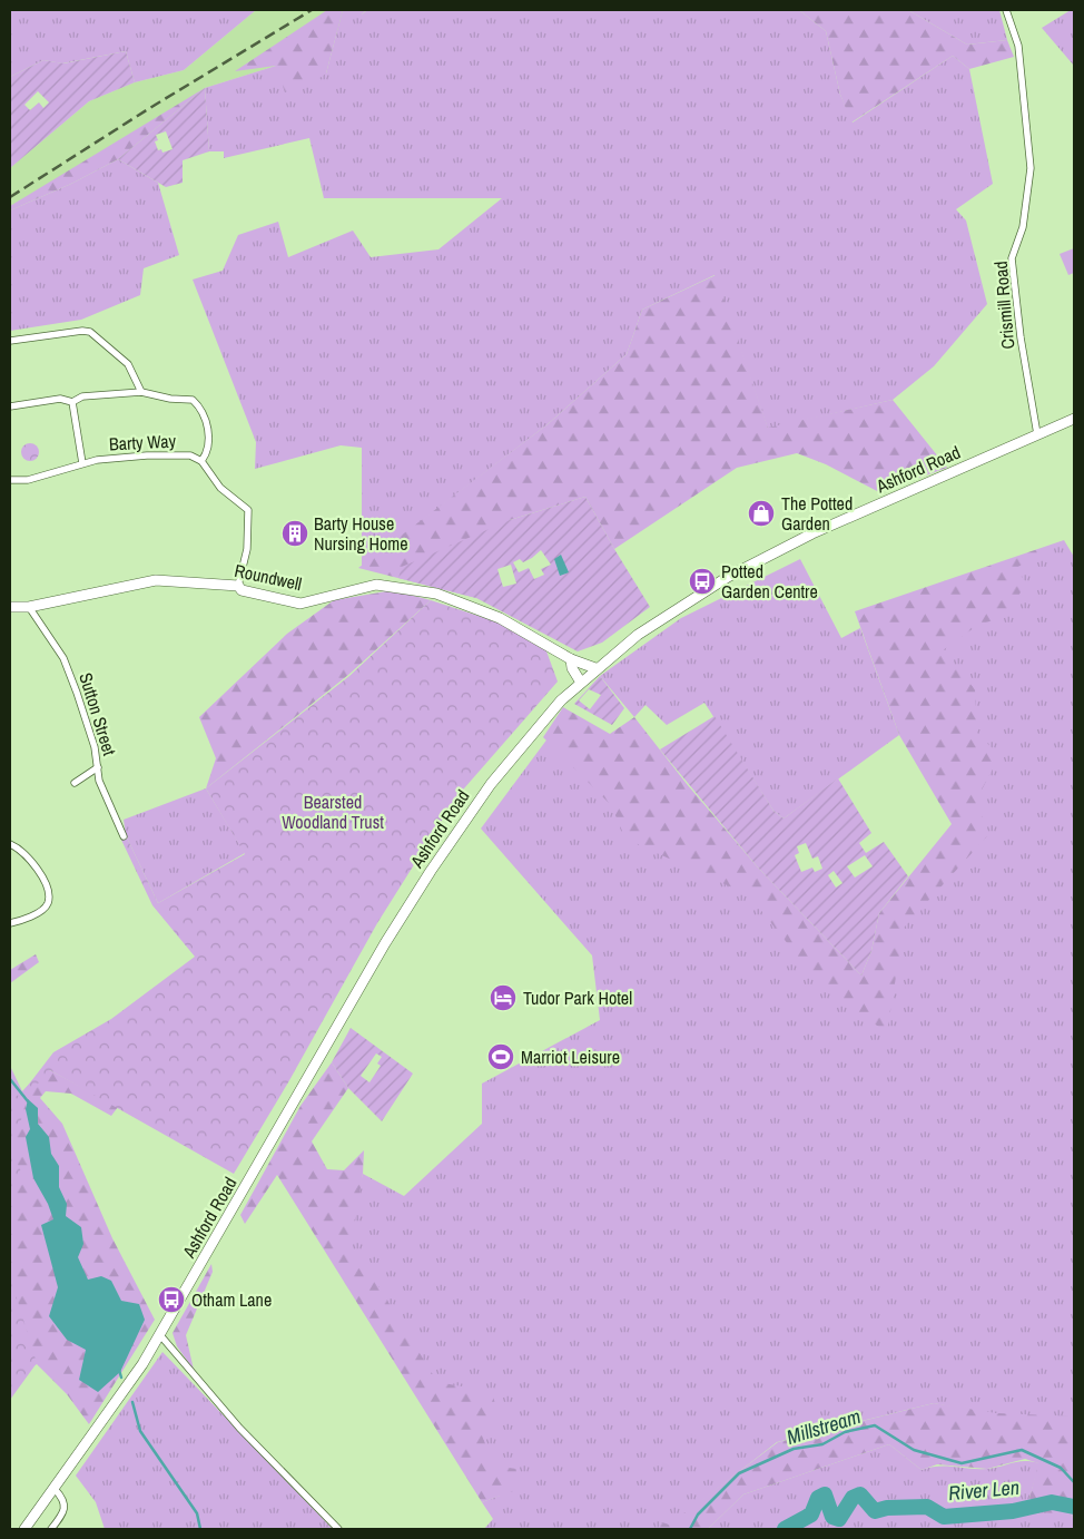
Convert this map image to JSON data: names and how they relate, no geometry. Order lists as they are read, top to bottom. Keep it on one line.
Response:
{"streets":{"main road":["Ashford Road","Roundwell"],"street":["Crismill Road","Barty Way","Sutton Street"]},"crossings":[["Crismill Road","Ashford Road"],["Ashford Road","Roundwell"],["Roundwell","Sutton Street"]],"water":["Millstream","River Len"],"parks":["Bearsted Woodland Trust"],"places":{"shop":["The Potted Garden"],"building":["Barty House Nursing Home"],"bus stop":["Potted Garden Centre","Otham Lane"],"hotel":["Tudor Park Hotel"],"sports":["Marriot Leisure"]}}
